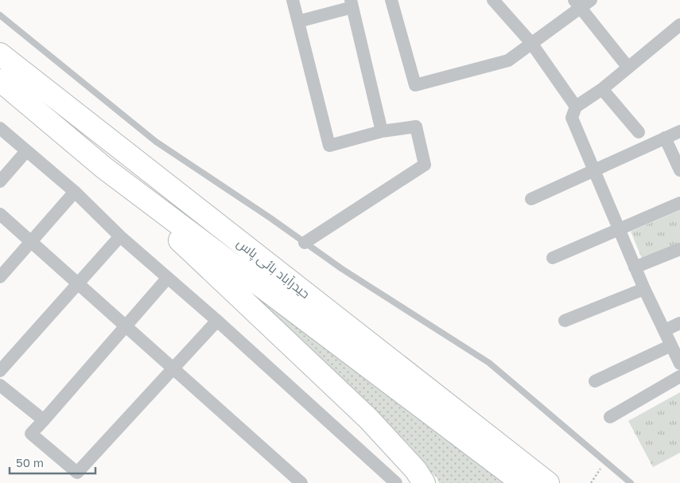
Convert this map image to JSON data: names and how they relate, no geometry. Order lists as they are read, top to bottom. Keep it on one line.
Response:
{"streets":{"highway":["حیدرآباد بائی پاس"]},"scale_bar":"50 m"}
